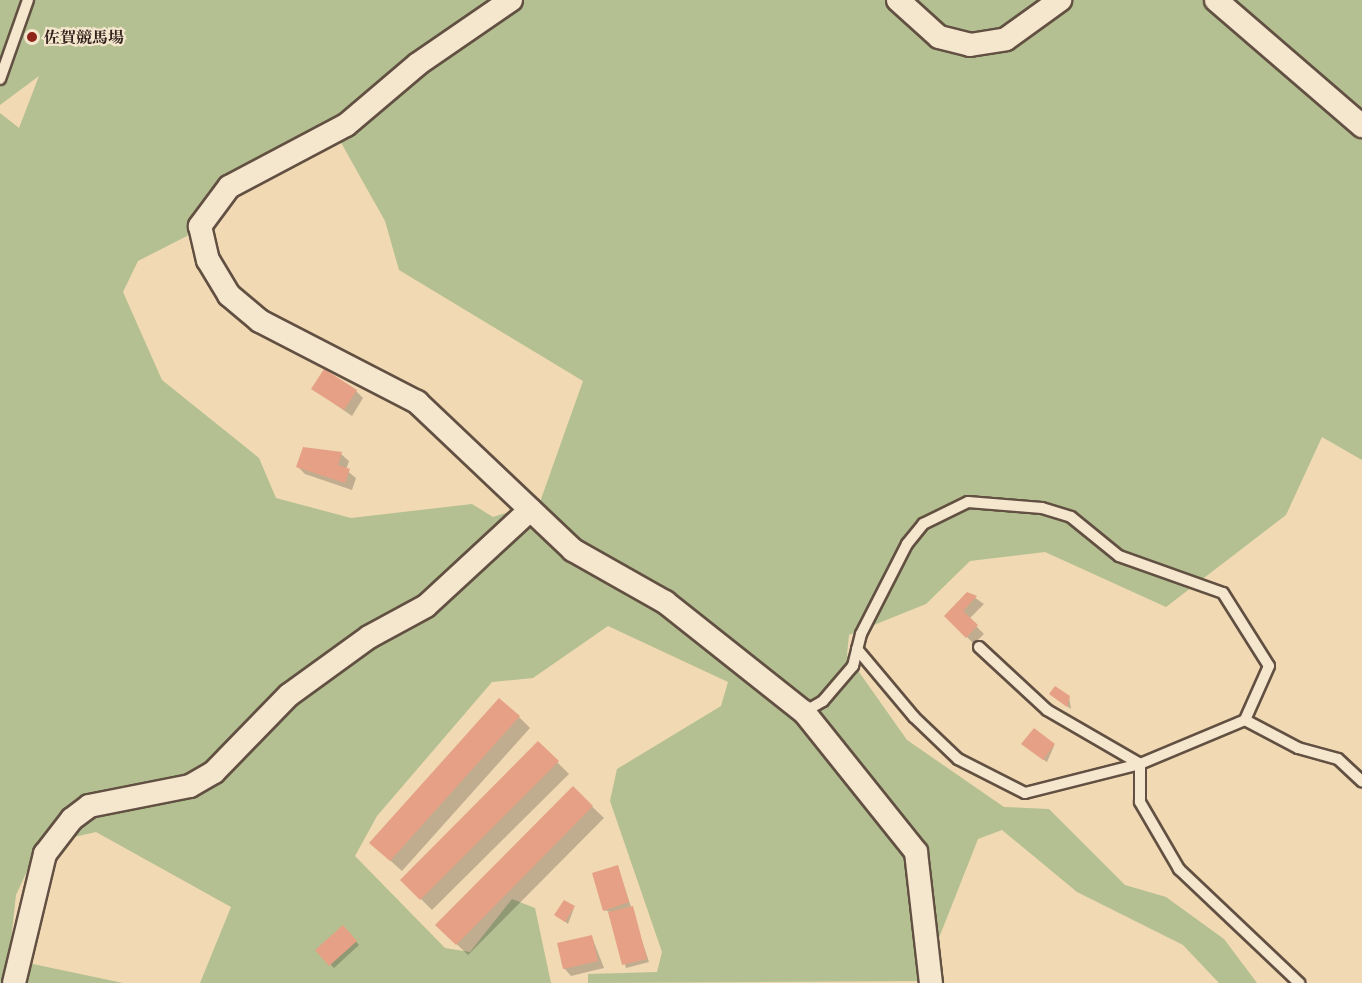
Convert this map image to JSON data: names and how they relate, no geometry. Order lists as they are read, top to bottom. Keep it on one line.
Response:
{"places":["佐賀競馬場"]}
